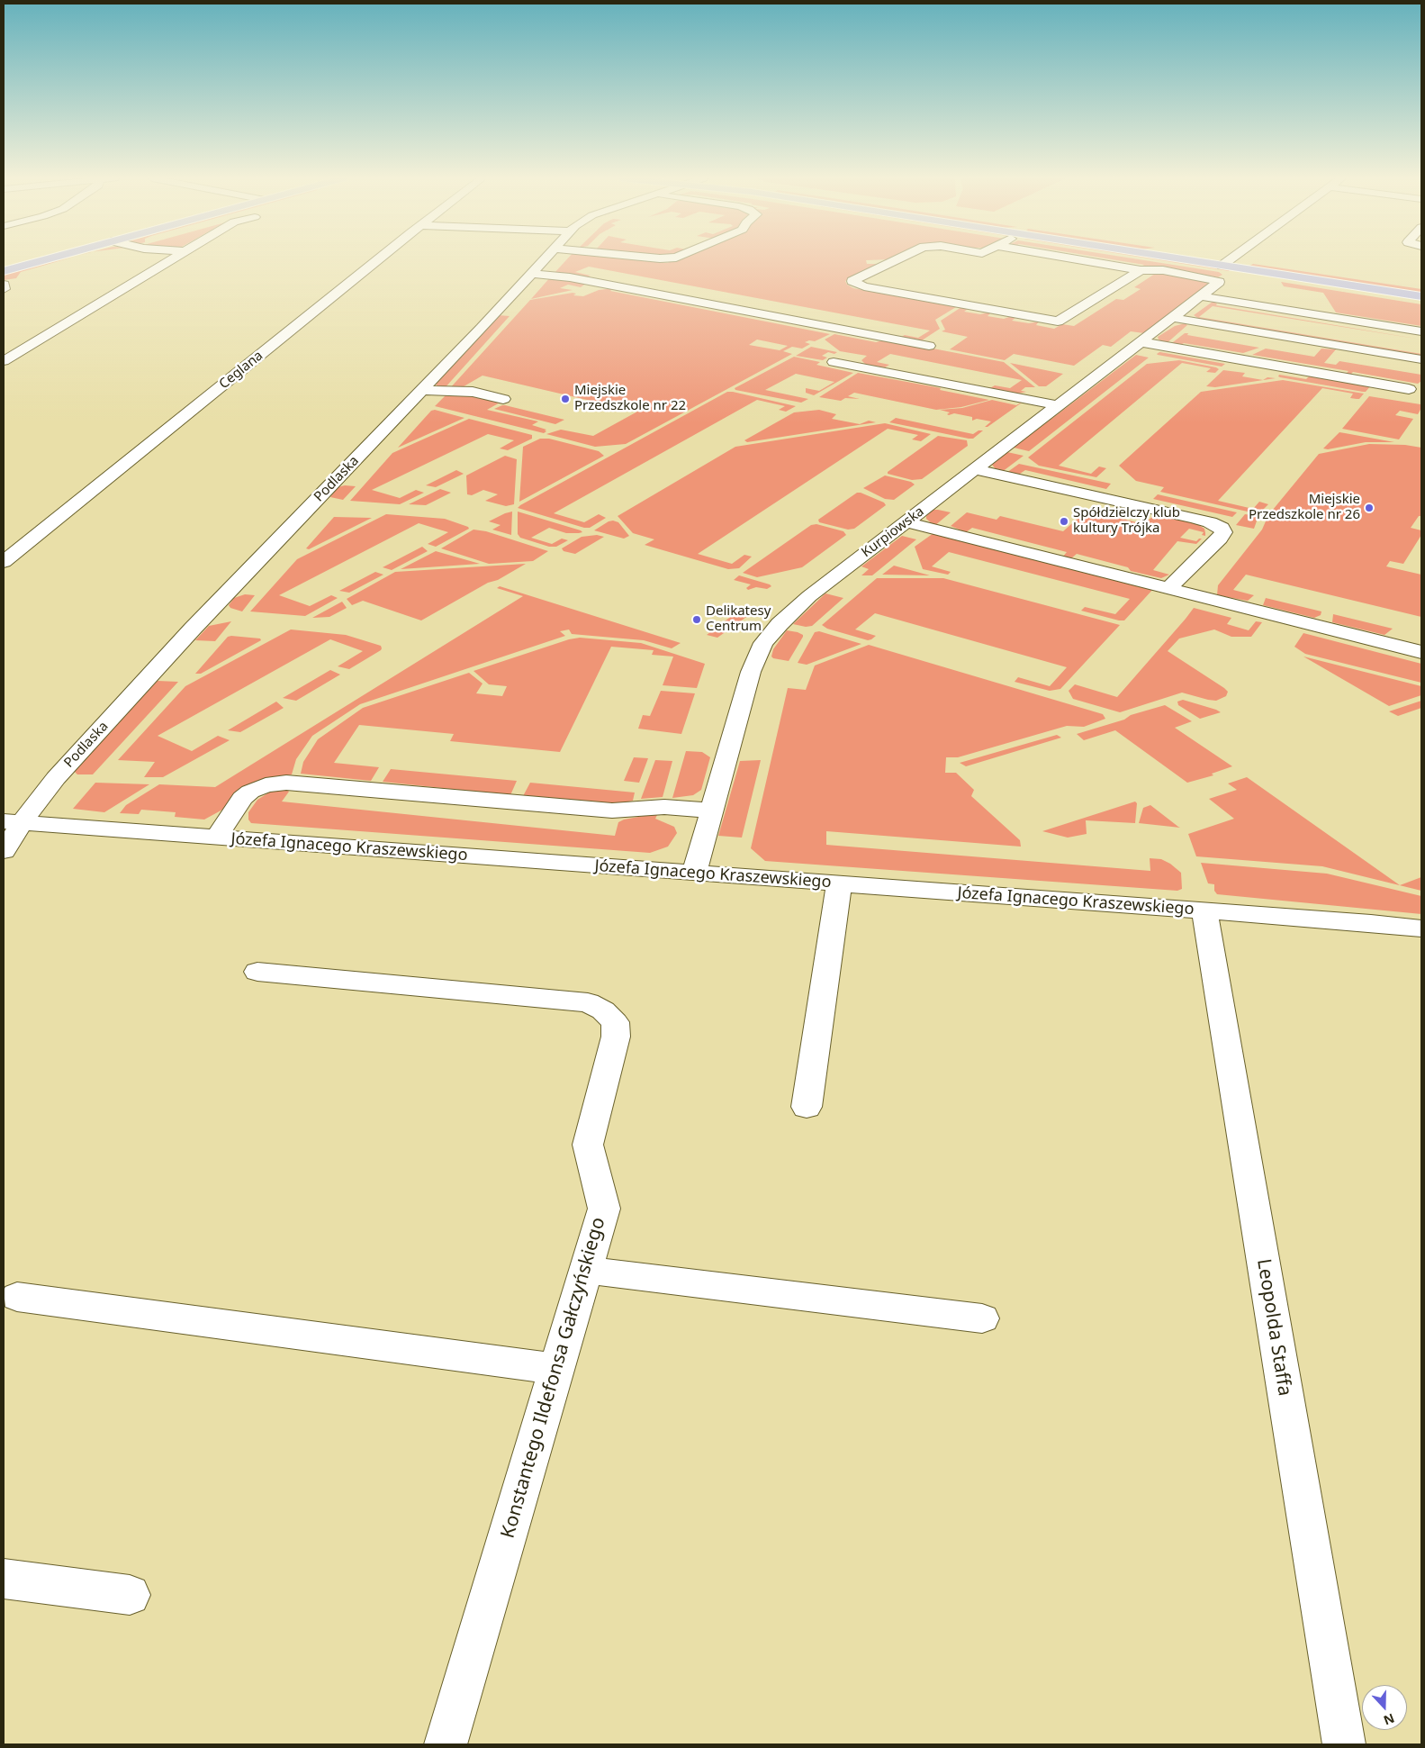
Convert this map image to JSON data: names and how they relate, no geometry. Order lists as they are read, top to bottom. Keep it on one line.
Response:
{"streets":{"street":["Ceglana","Podlaska","Kurpiowska","Józefa Ignacego Kraszewskiego","Leopolda Staffa","Konstantego Ildefonsa Gałczyńskiego"]},"crossings":[["Podlaska","Józefa Ignacego Kraszewskiego"],["Kurpiowska","Józefa Ignacego Kraszewskiego"],["Józefa Ignacego Kraszewskiego","Leopolda Staffa"]],"places":["Miejskie Przedszkole nr 22","Miejskie Przedszkole nr 26","Spółdzielczy klub kultury Trójka","Delikatesy Centrum"],"north":"bottom"}
